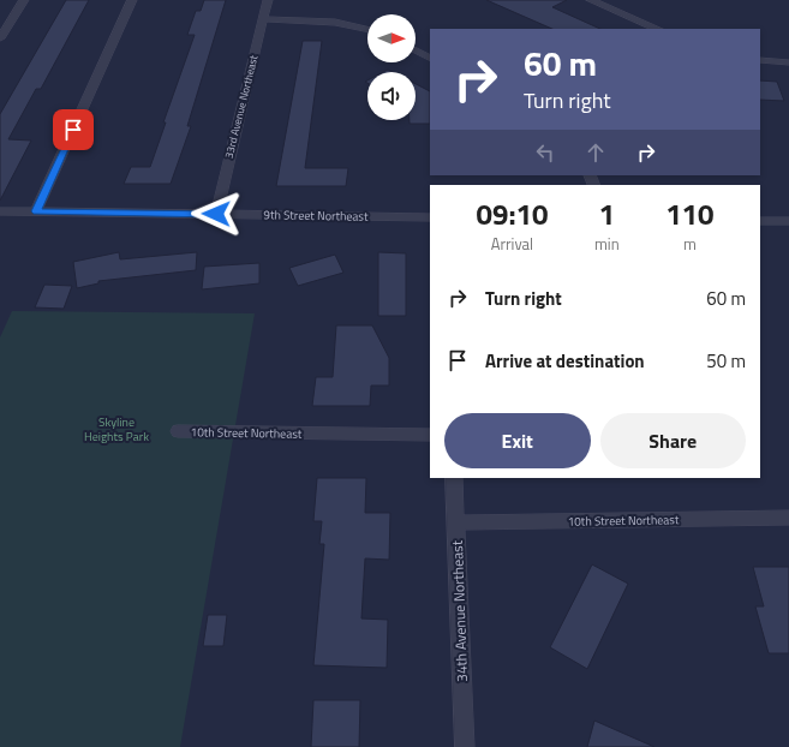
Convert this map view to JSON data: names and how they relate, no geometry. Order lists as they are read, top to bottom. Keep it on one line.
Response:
{"streets":{"street":["33rd Avenue Northeast","9th Street Northeast","10th Street Northeast","34th Avenue Northeast"]},"crossings":[["33rd Avenue Northeast","9th Street Northeast"],["10th Street Northeast","34th Avenue Northeast"]],"parks":["Skyline Heights Park"],"north":"right","page":{"turn":["60 m","Turn right"],"eta":["09:10","Arrival","1","min","110","m"],"list":[{"name":"Turn right","value":"60 m"},{"name":"Arrive at destination","value":"50 m"}],"buttons":["Exit","Share"]}}
